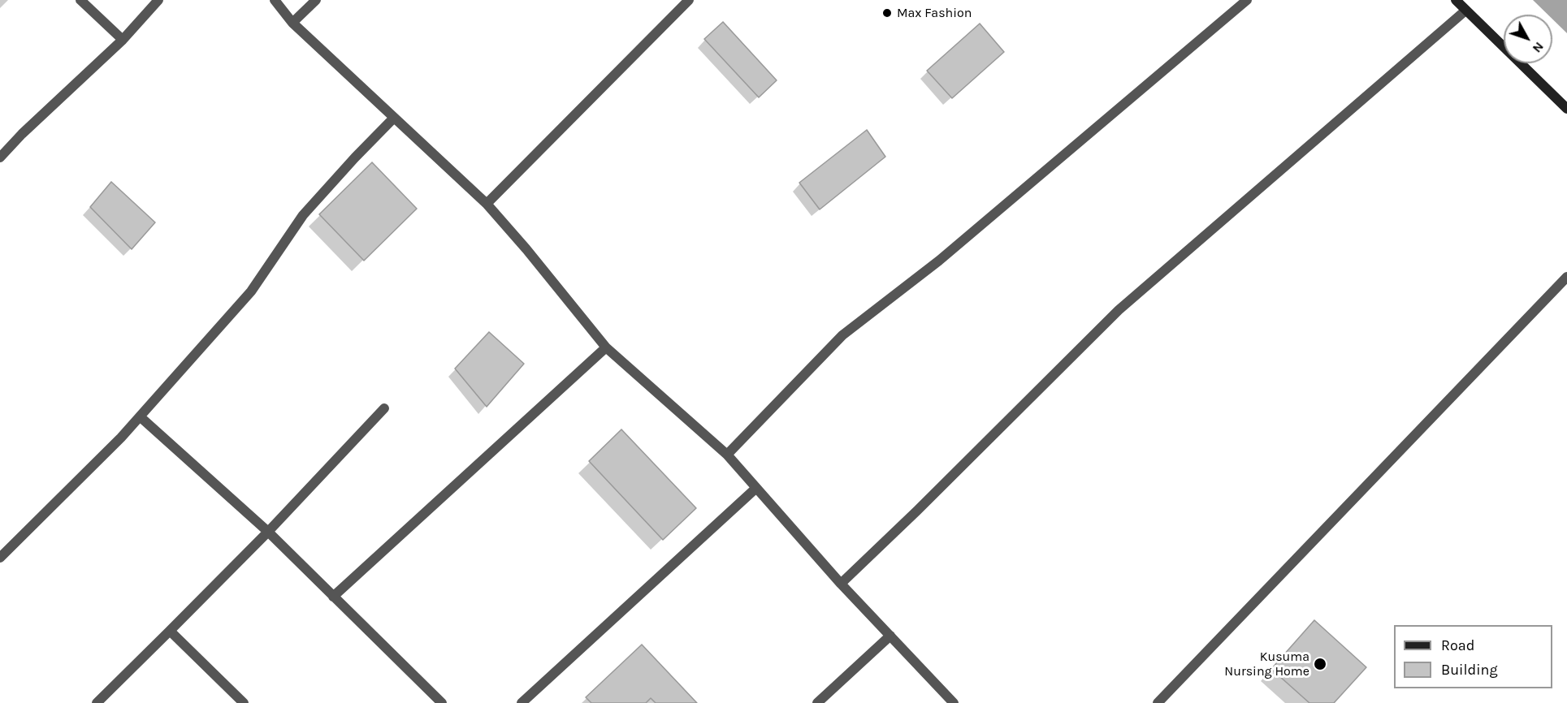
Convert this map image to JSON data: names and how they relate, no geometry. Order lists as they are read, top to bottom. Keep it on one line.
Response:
{"places":["Max Fashion","Kusuma Nursing Home"],"legend":["Road","Building"],"north":"bottom right"}
